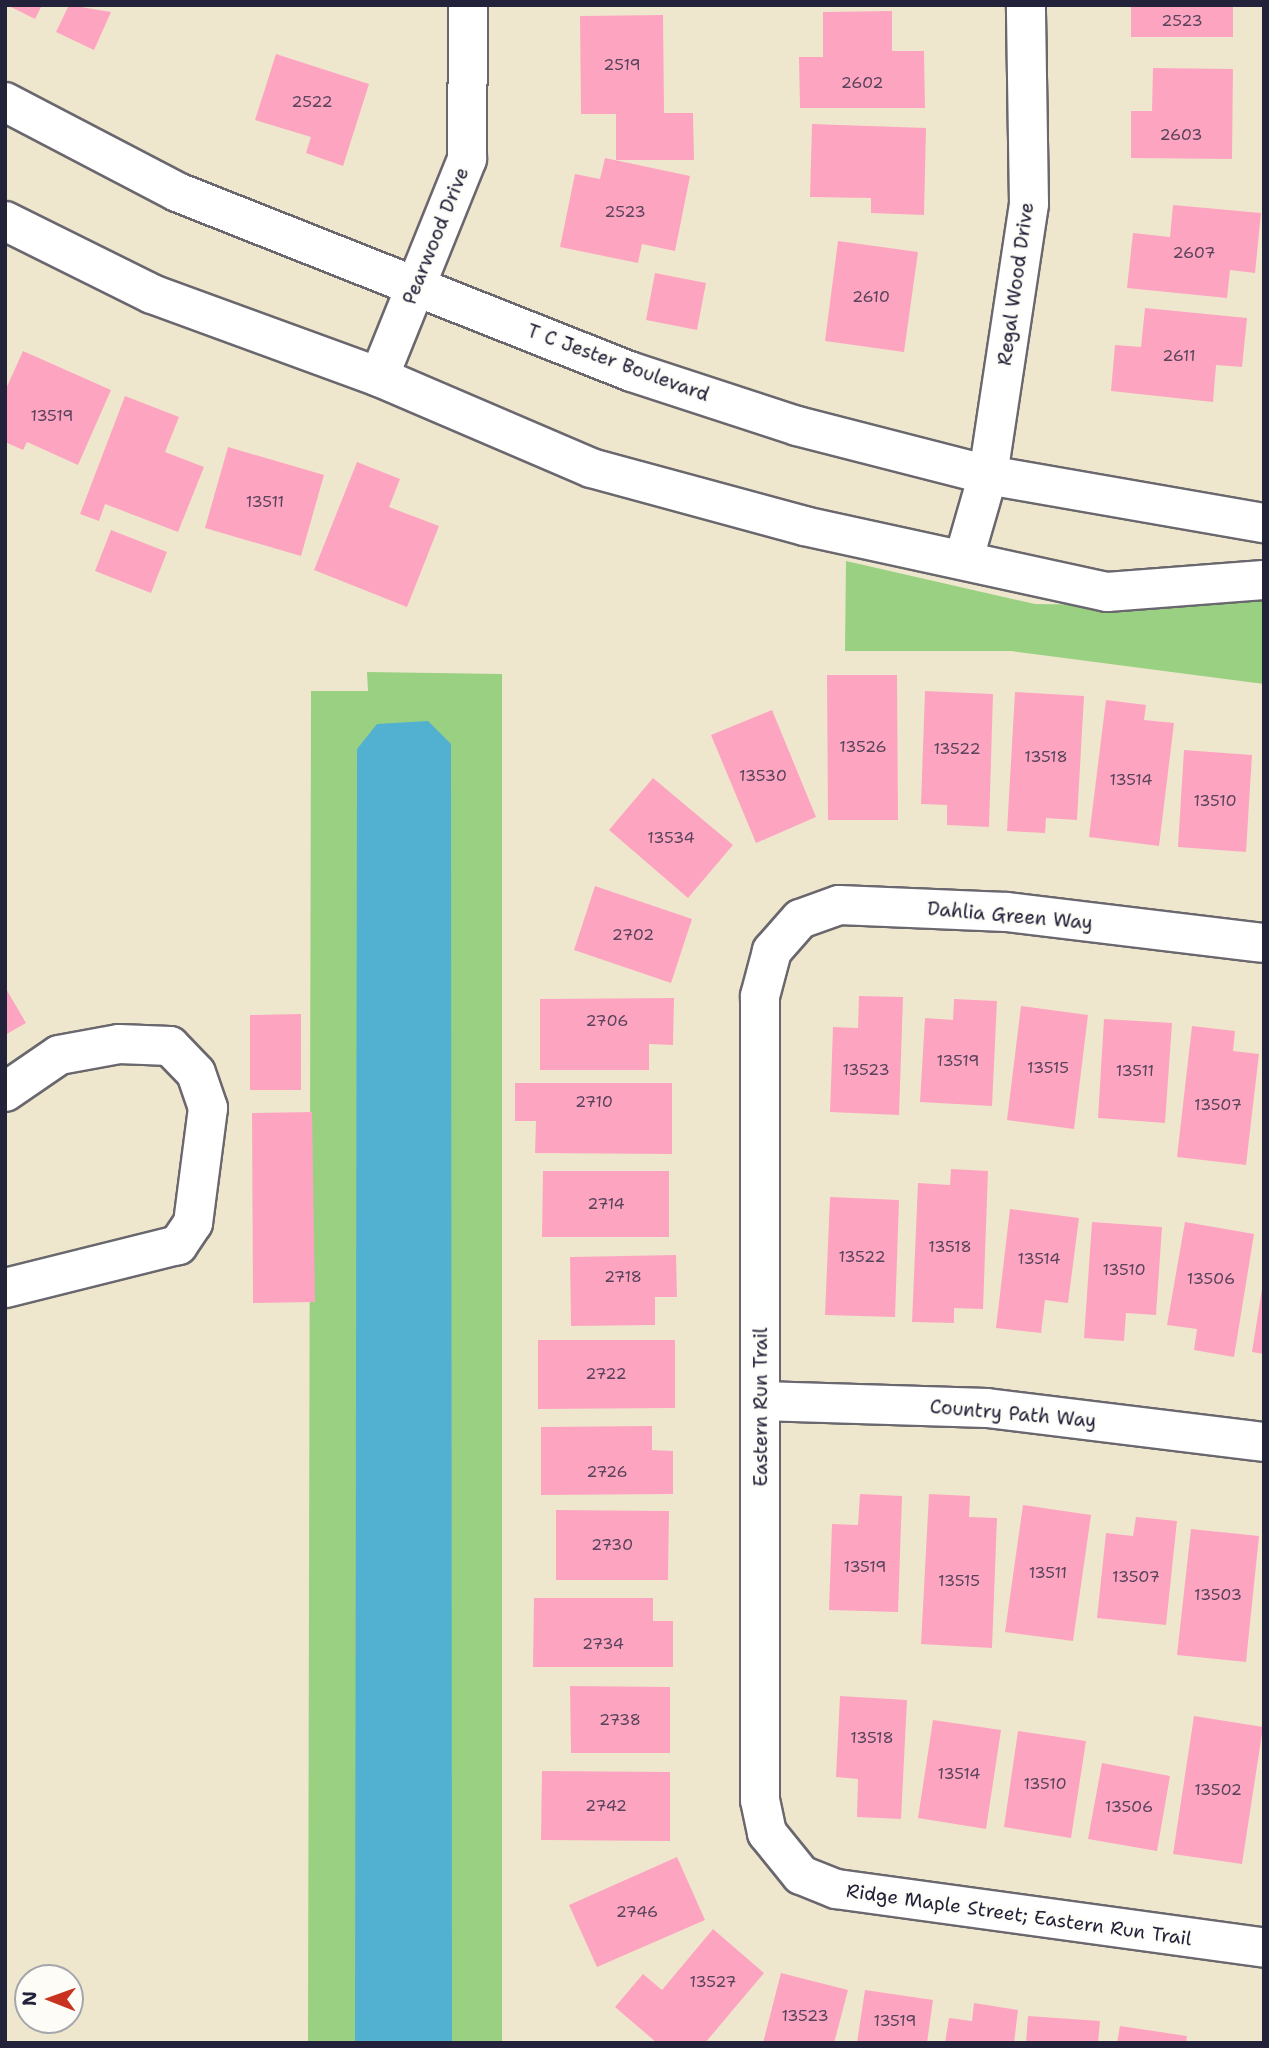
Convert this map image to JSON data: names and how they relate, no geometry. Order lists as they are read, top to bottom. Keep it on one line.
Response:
{"streets":{"street":["Pearwood Drive","Regal Wood Drive","T C Jester Boulevard","Dahlia Green Way","Eastern Run Trail","Country Path Way","Ridge Maple Street; Eastern Run Trail"]},"crossings":[["Pearwood Drive","T C Jester Boulevard"],["Regal Wood Drive","T C Jester Boulevard"],["Dahlia Green Way","Eastern Run Trail"],["Eastern Run Trail","Country Path Way"],["Eastern Run Trail","Ridge Maple Street; Eastern Run Trail"]],"house_numbers":["2523","2519","2602","2522","2603","2523","2607","2610","2611","13519","13511","13526","13522","13518","13530","13514","13510","13534","2702","2706","13519","13515","13523","13511","2710","13507","2714","13518","13522","13514","13510","2718","13506","2722","2726","2730","13519","13511","13507","13515","13503","2734","2738","13518","13514","13510","13502","2742","13506","2746","13527","13523","13519"],"north":"left"}
